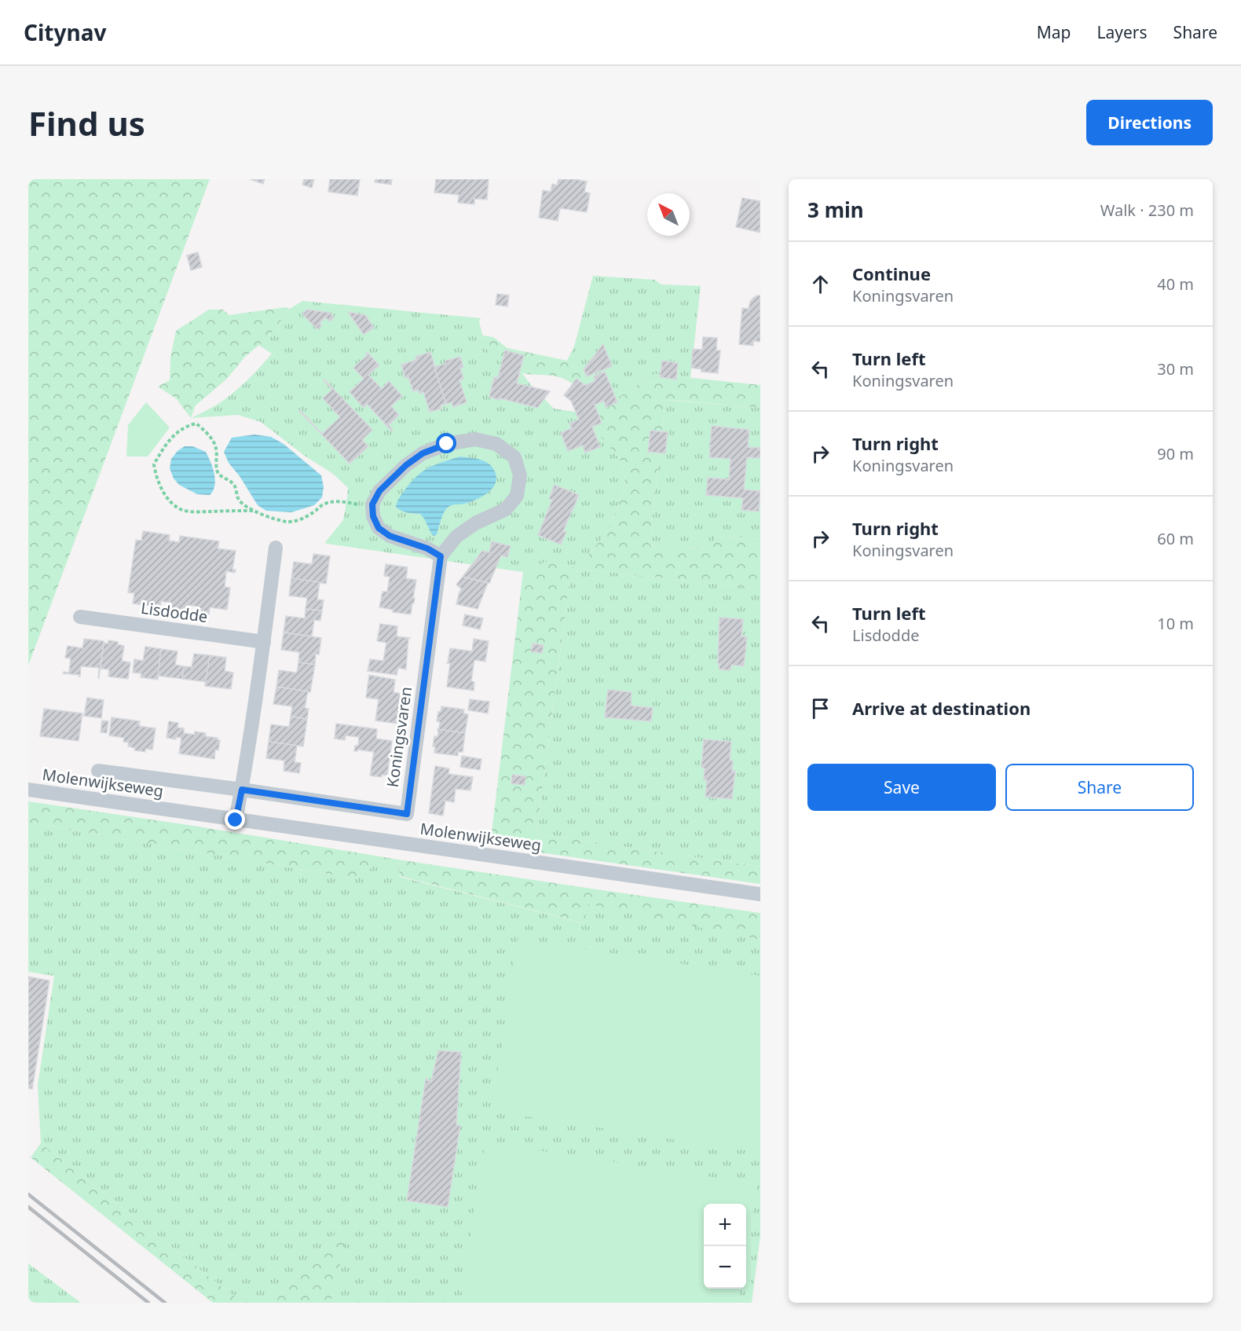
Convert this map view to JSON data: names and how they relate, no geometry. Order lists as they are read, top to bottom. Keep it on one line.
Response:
{"streets":{"street":["Lisdodde","Koningsvaren","Molenwijkseweg"]},"crossings":[["Koningsvaren","Molenwijkseweg"]],"north":"top left","page":{"header":"Citynav","nav":["Map","Layers","Share"],"buttons":["Directions",["Save","Share"]],"title":"Find us","heading":["3 min","Walk · 230 m"],"list":[["Continue","Koningsvaren","40 m"],["Turn left","Koningsvaren","30 m"],["Turn right","Koningsvaren","90 m"],["Turn right","Koningsvaren","60 m"],["Turn left","Lisdodde","10 m"],"Arrive at destination"],"map_buttons":["+","−"]}}
